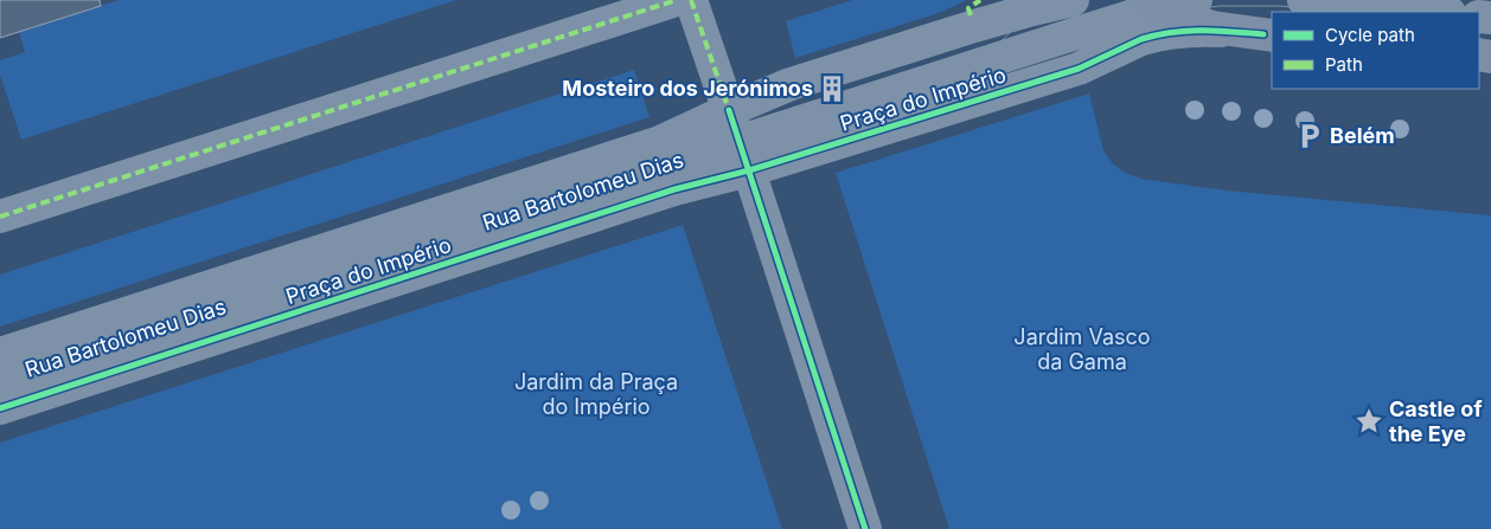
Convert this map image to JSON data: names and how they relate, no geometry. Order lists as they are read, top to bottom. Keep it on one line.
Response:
{"streets":{"street":["Praça do Império","Rua Bartolomeu Dias"]},"crossings":[["Praça do Império","Rua Bartolomeu Dias"]],"parks":["Jardim Vasco da Gama","Jardim da Praça do Império"],"places":{"building":["Mosteiro dos Jerónimos"],"parking":["Belém"],"place":["Castle of the Eye"]},"legend":["Cycle path","Path"]}
